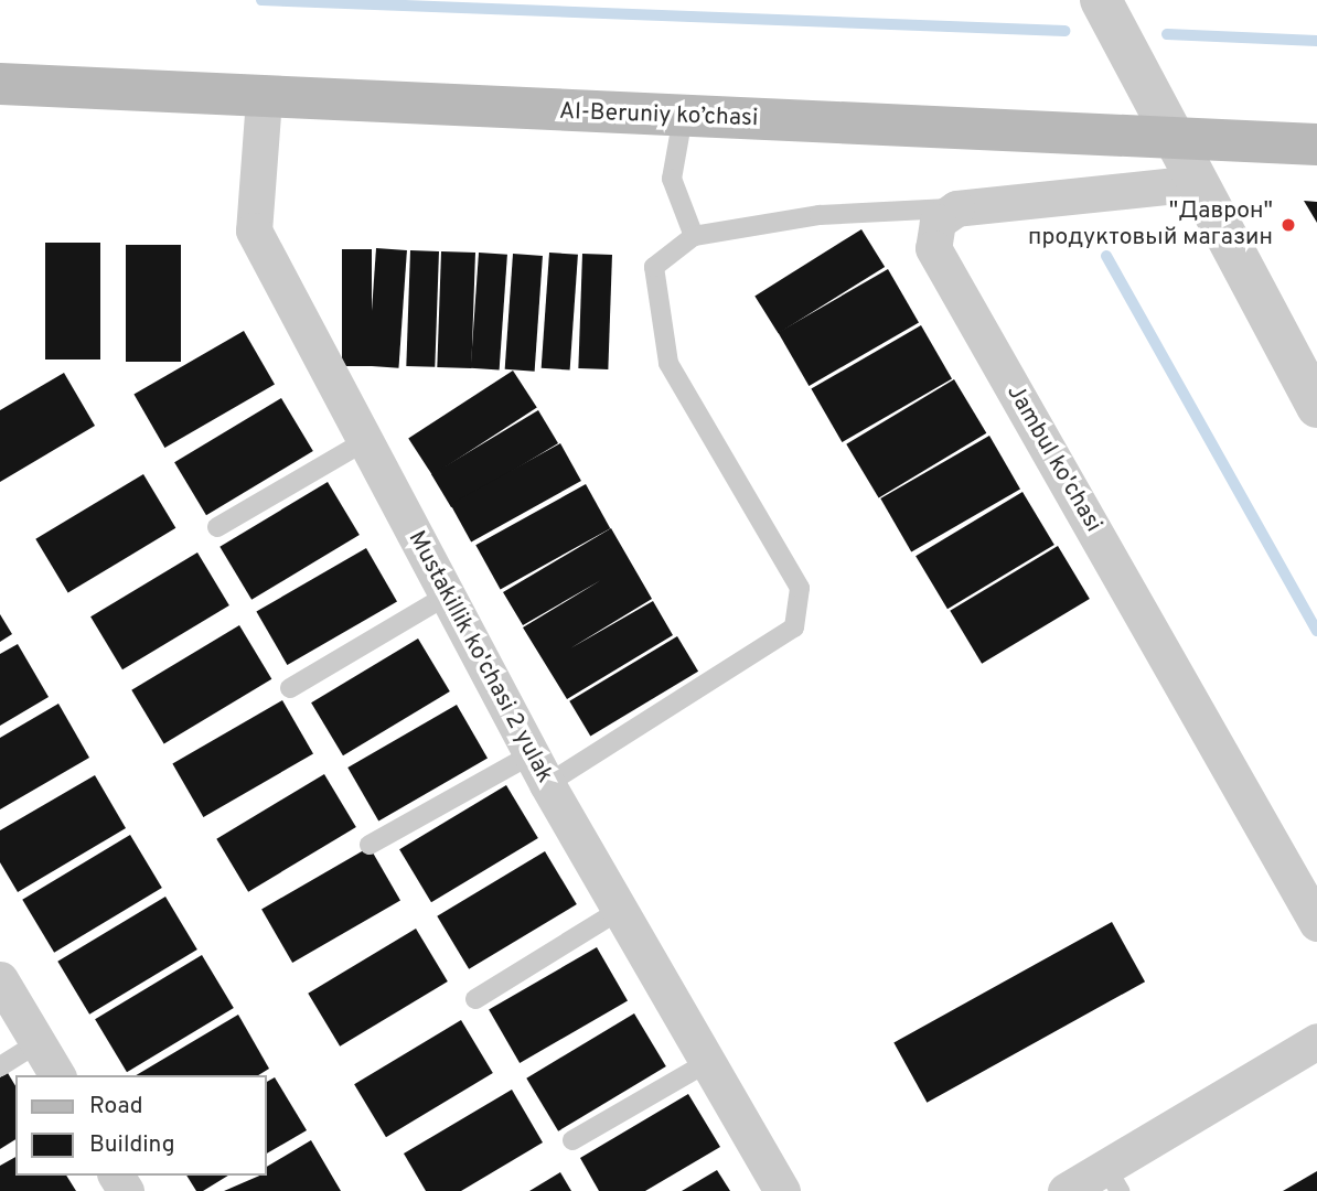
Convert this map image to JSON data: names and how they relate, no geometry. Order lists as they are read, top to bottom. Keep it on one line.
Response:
{"streets":{"main road":["Al-Beruniy ko’chasi"],"street":["Jambul ko'chasi","Mustakillik ko'chasi 2 yulak"]},"crossings":[["Al-Beruniy ko’chasi","Mustakillik ko'chasi 2 yulak"]],"places":["\"Даврон\" продуктовый магазин"],"legend":["Road","Building"]}
